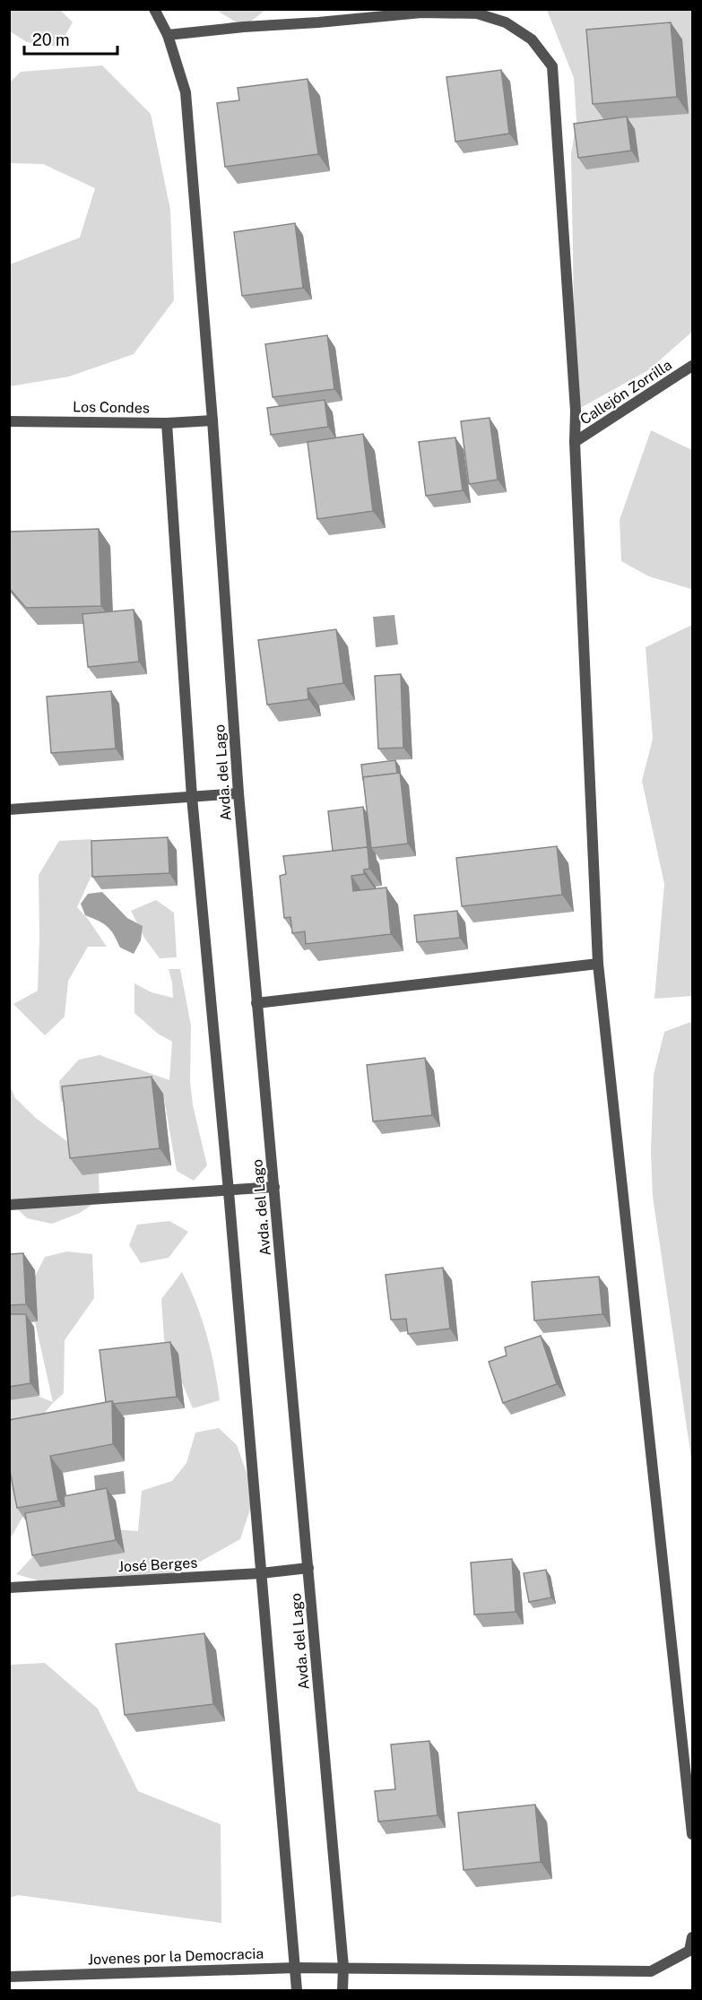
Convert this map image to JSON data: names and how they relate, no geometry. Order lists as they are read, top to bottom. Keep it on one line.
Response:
{"streets":{"street":["Callejón Zorrilla","Los Condes","Avda. del Lago","José Berges","Jovenes por la Democracia"]},"crossings":[["Los Condes","Avda. del Lago"],["Avda. del Lago","José Berges"],["Avda. del Lago","Jovenes por la Democracia"]],"scale_bar":"20 m"}
